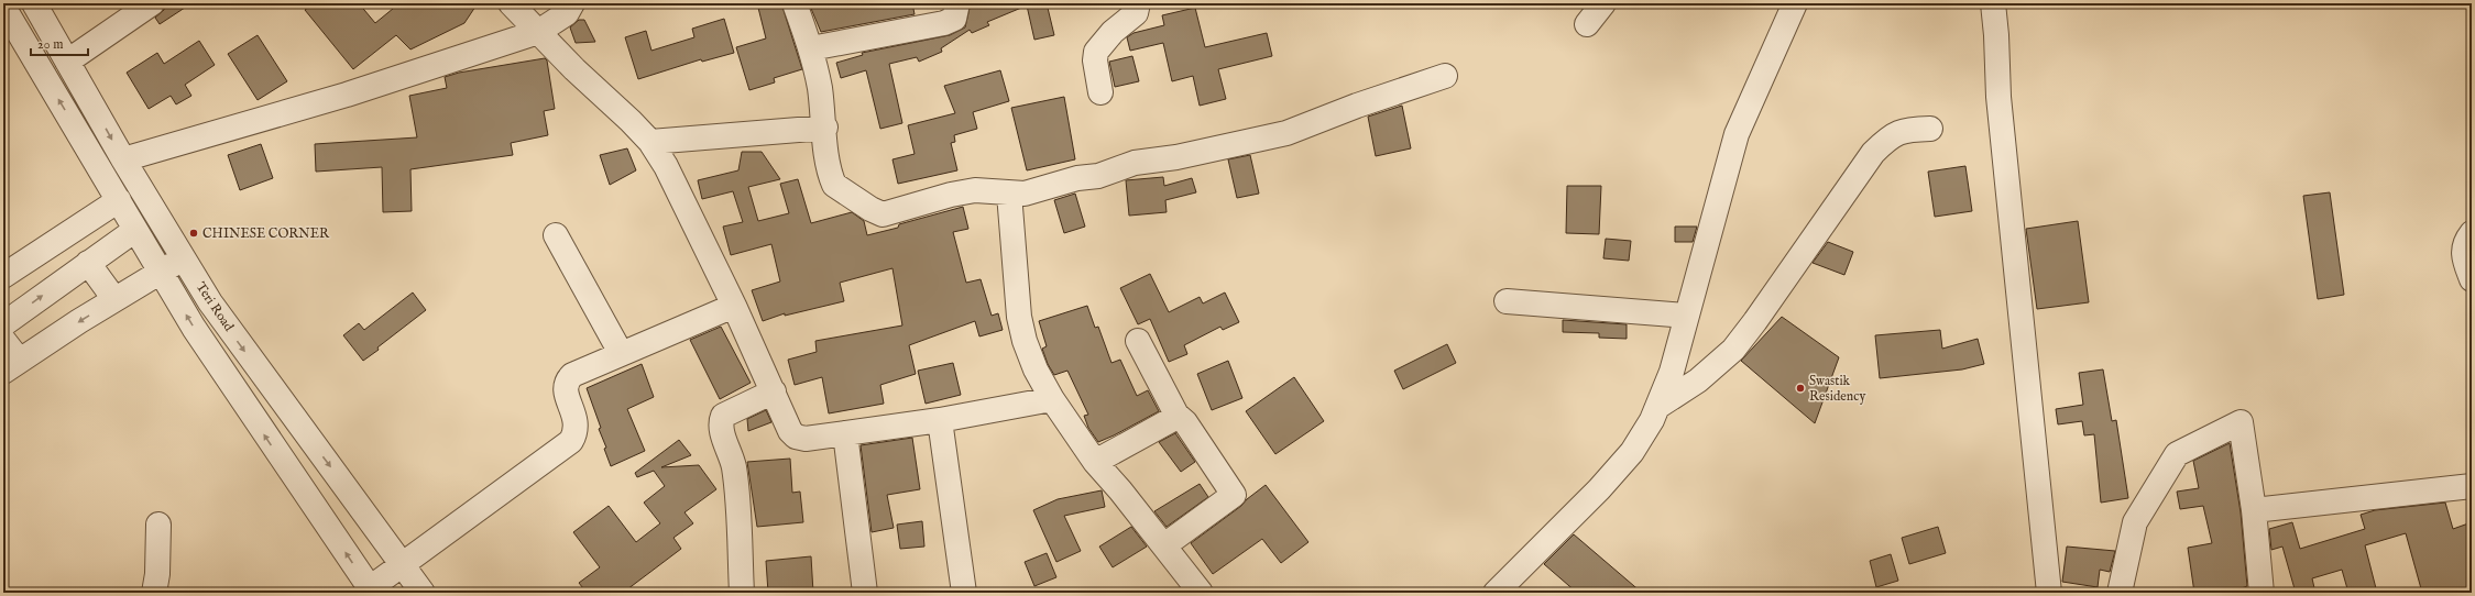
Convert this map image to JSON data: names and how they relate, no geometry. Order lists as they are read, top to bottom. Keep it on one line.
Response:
{"streets":{"street":["Teri Road"]},"places":["CHINESE CORNER","Swastik Residency"],"scale_bar":"20 m"}
